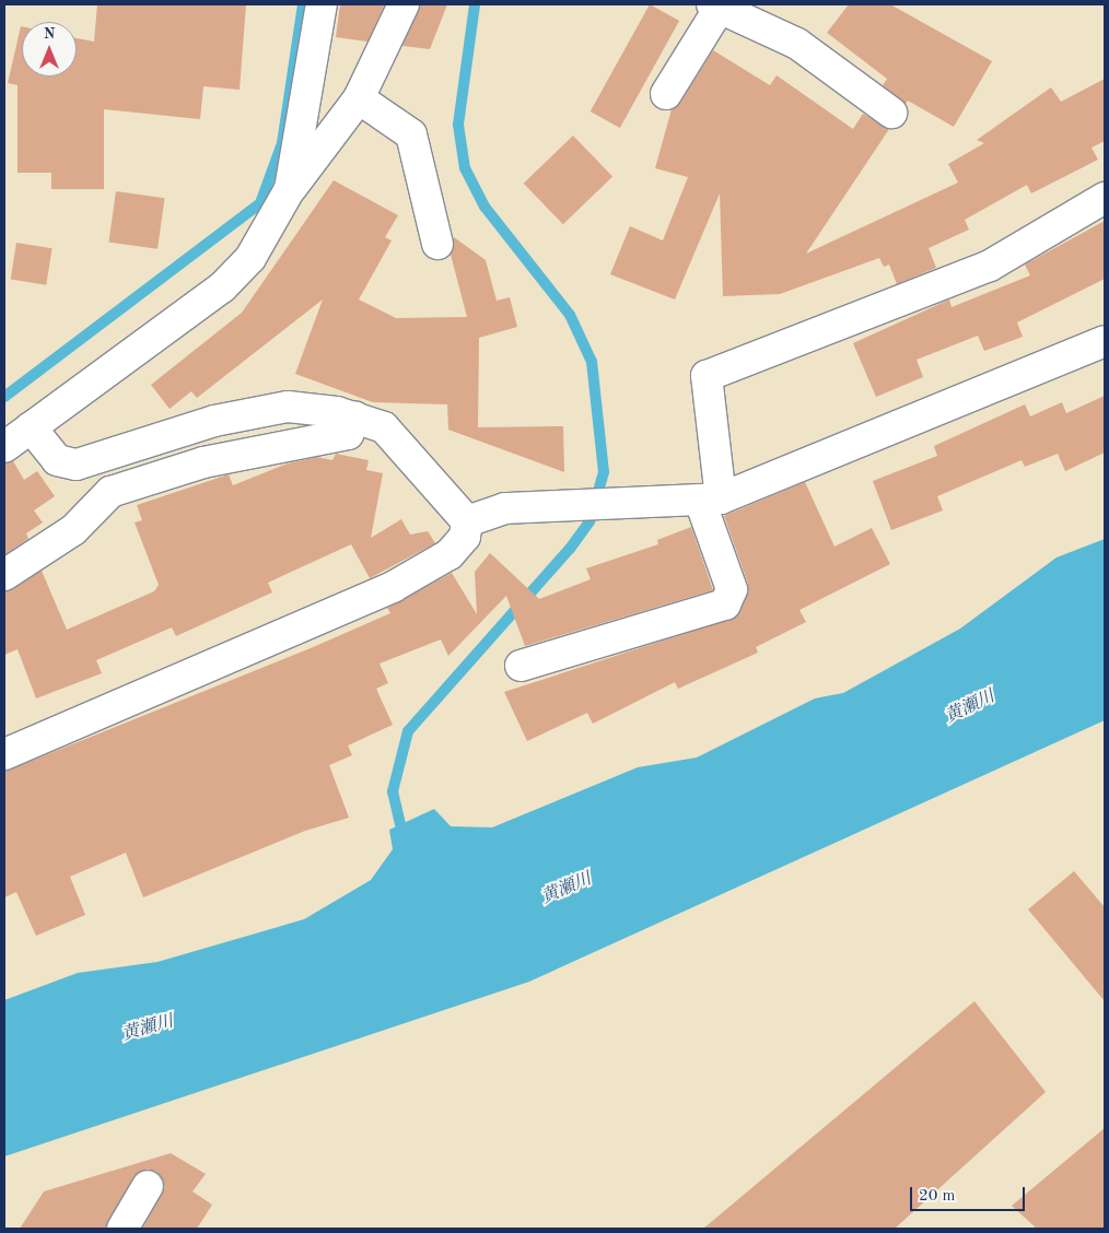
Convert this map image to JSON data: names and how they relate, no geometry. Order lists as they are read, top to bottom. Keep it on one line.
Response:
{"water":["黄瀬川"],"scale_bar":"20 m","north":"top"}
